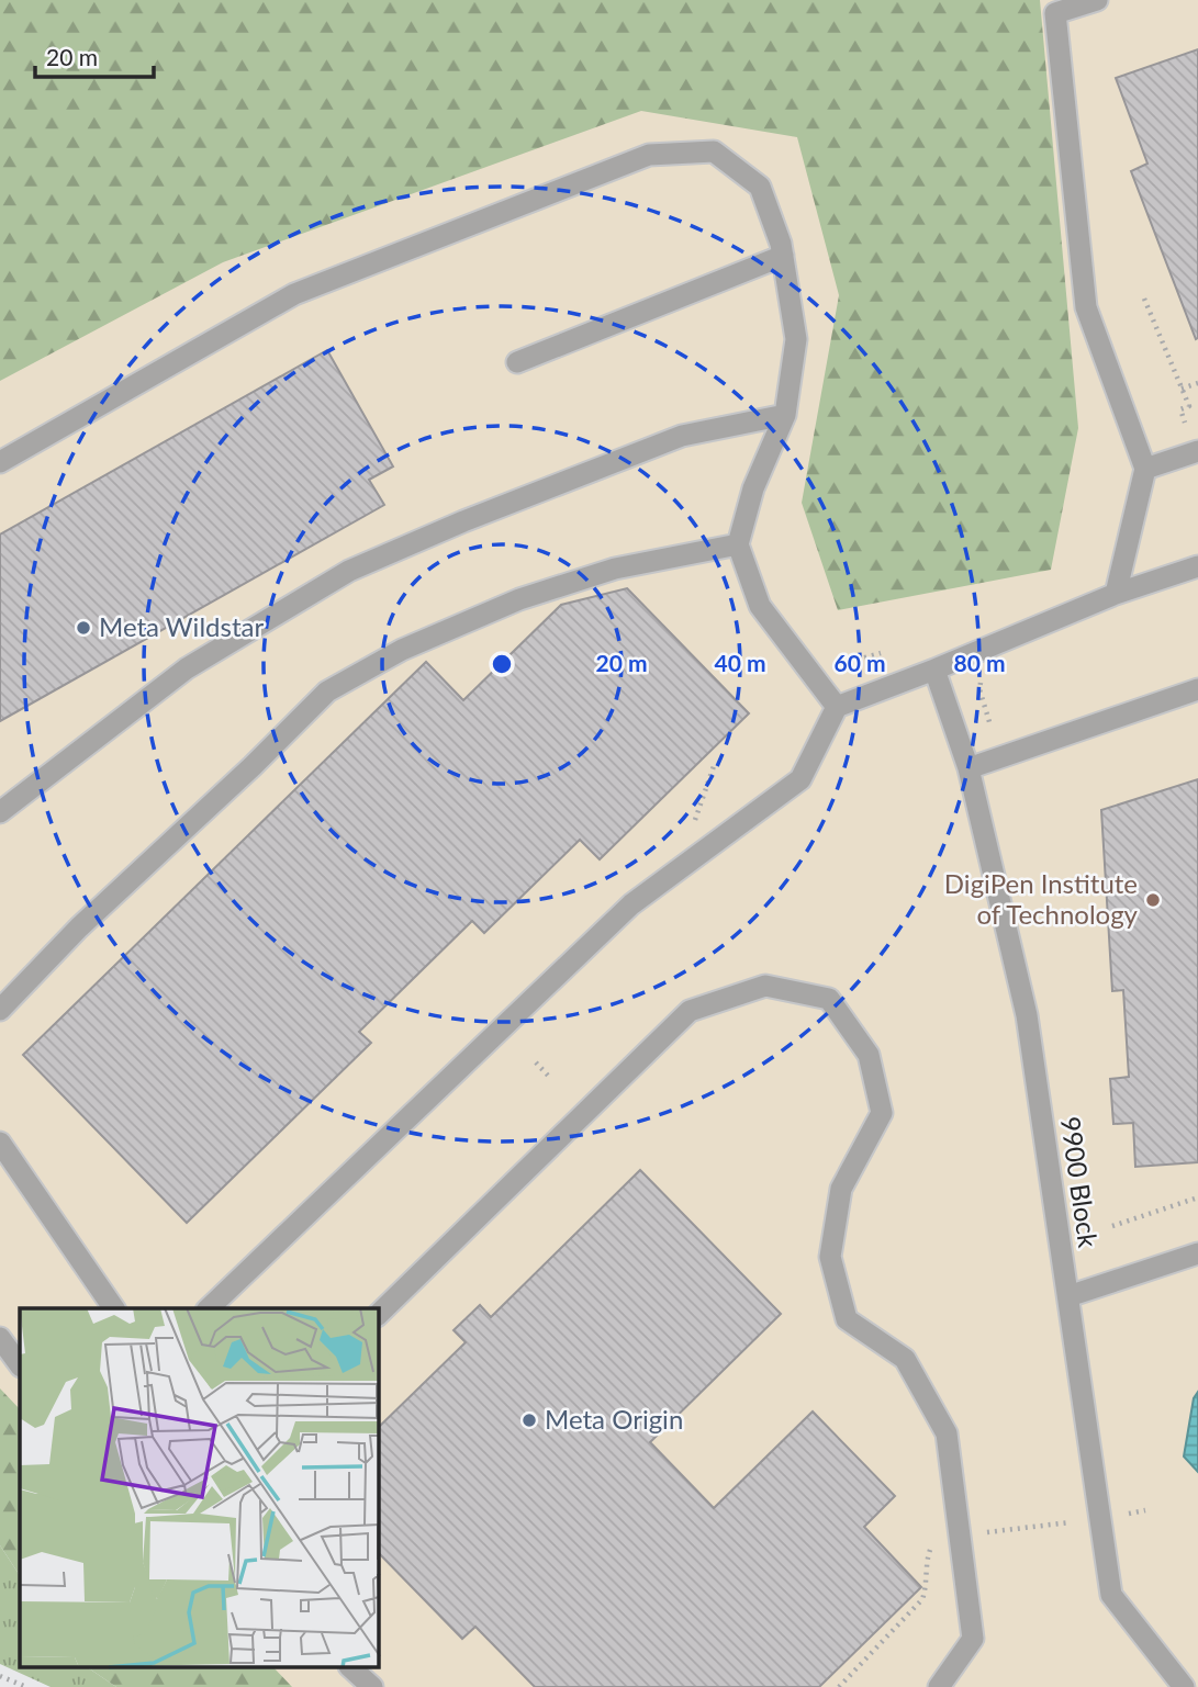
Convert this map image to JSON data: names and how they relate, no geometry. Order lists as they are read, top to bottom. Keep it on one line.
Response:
{"streets":{"lane":["9900 Block"]},"places":["Meta Wildstar","DigiPen Institute of Technology","Meta Origin"],"scale_bar":"20 m","rings":["20 m","40 m","60 m","80 m"]}
